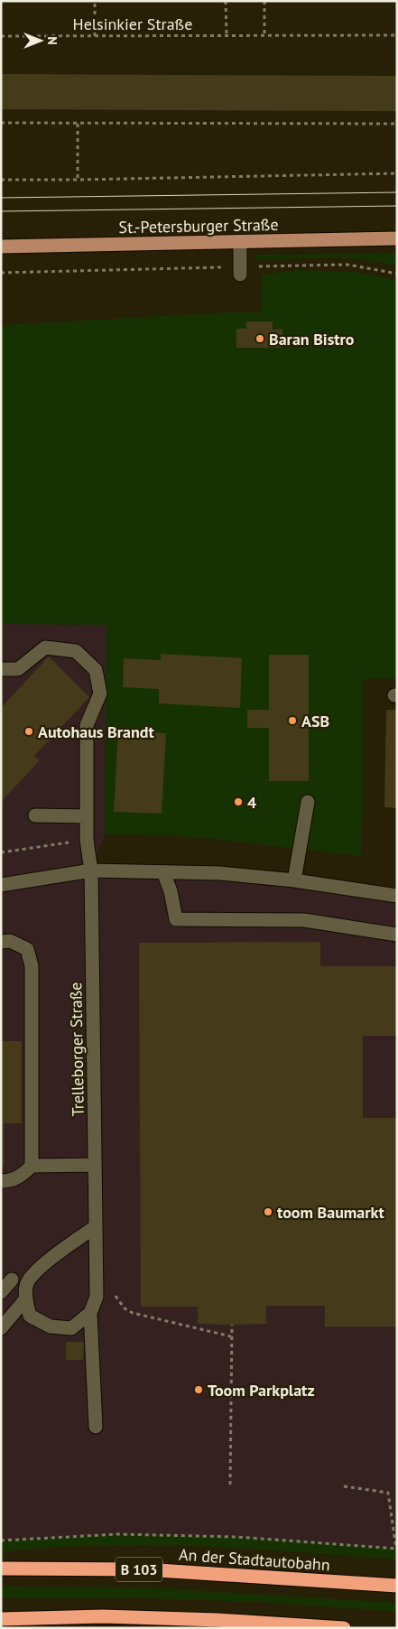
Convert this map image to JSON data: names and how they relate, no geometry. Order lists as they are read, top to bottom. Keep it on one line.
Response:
{"streets":{"highway":["An der Stadtautobahn","B 103"],"main road":["St.-Petersburger Straße"],"street":["Trelleborger Straße"],"path":["Helsinkier Straße"]},"places":["Baran Bistro","ASB","Autohaus Brandt","4","toom Baumarkt","Toom Parkplatz"],"north":"right"}
